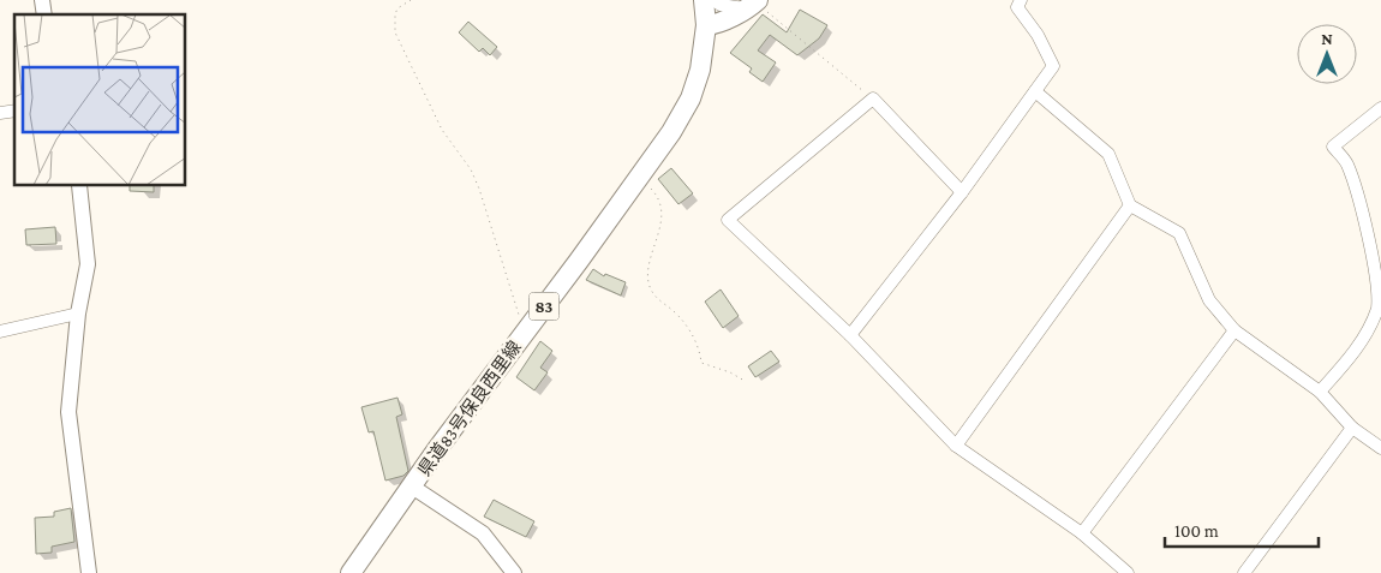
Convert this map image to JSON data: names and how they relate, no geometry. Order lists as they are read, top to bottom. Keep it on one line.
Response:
{"streets":{"main road":["83","県道83号保良西里線"]},"scale_bar":"100 m","north":"top"}
